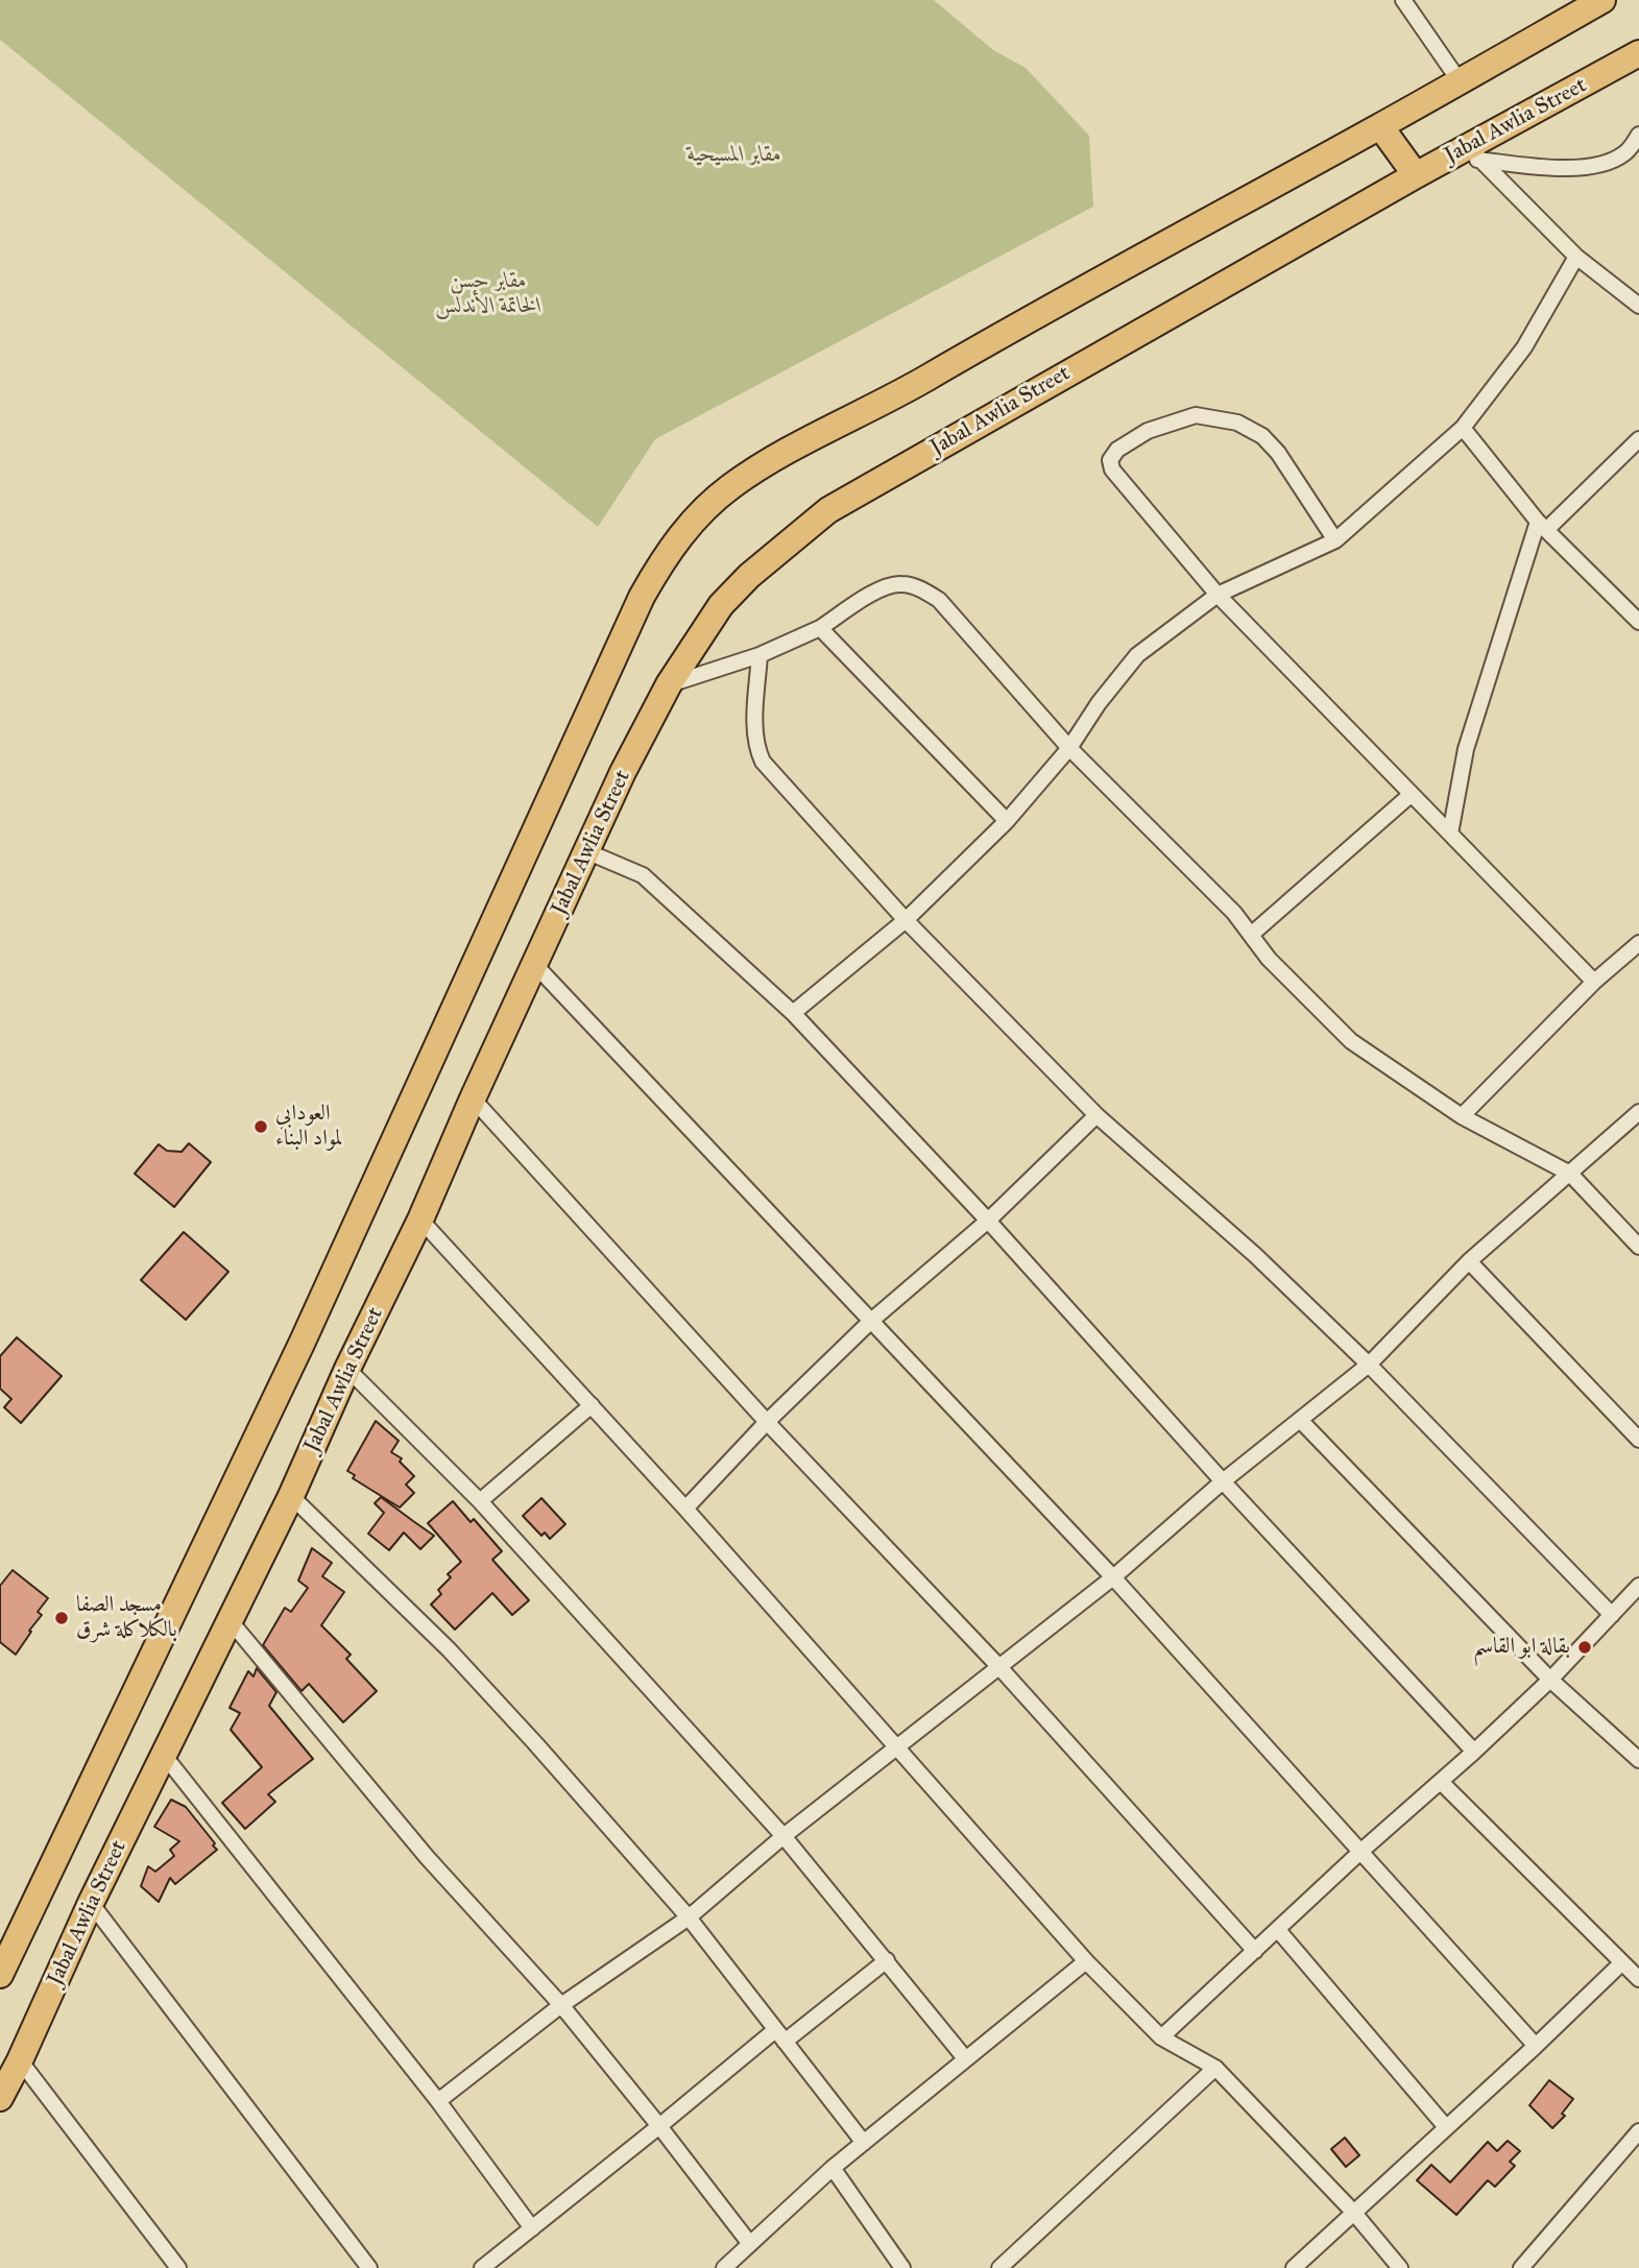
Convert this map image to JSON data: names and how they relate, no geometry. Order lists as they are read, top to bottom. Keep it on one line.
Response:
{"streets":{"highway":["Jabal Awlia Street"]},"parks":["مقابر المسيحية","مقابر حسن الخاتمة الأندلس"],"places":["العودابي لمواد البناء","مسجد الصفا بالكلاكلة شرق","بقالة ابو القاسم"]}
